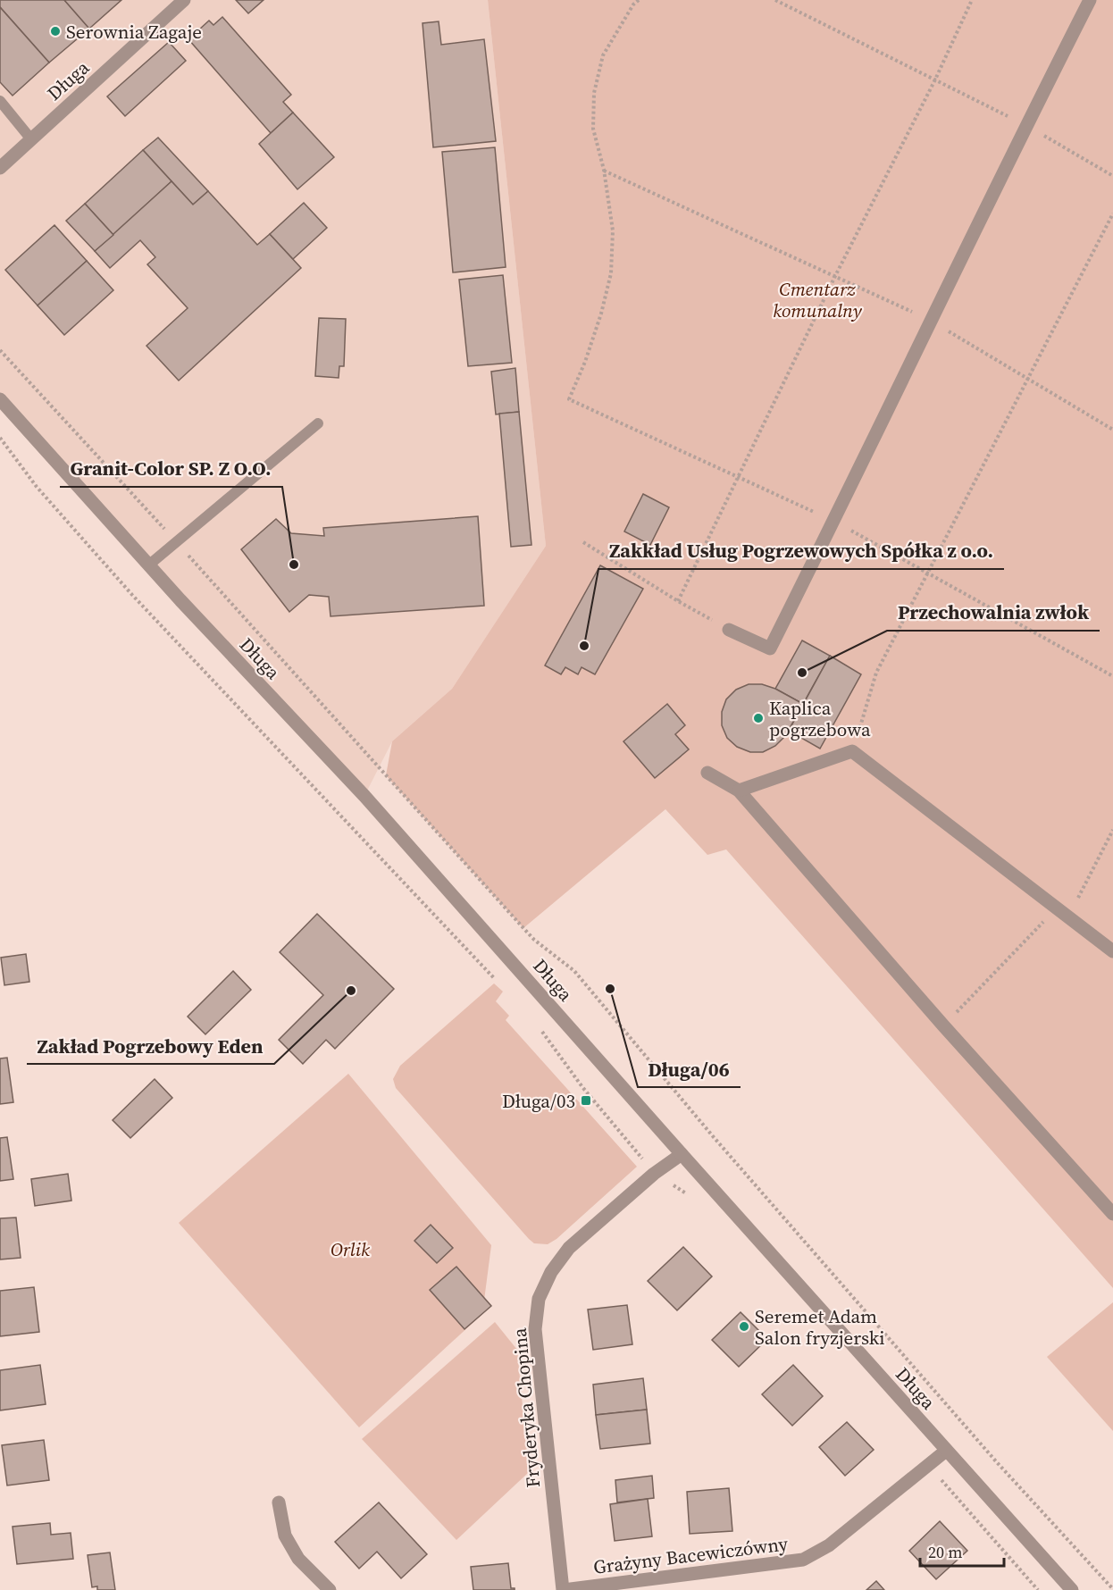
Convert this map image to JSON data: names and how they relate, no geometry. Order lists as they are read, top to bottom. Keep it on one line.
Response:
{"streets":{"street":["Długa","Fryderyka Chopina","Grażyny Bacewiczówny"]},"crossings":[["Długa","Fryderyka Chopina"],["Długa","Grażyny Bacewiczówny"],["Fryderyka Chopina","Grażyny Bacewiczówny"]],"parks":["Cmentarz komunalny","Orlik"],"places":{"other":["Serownia Zagaje","Granit-Color SP. Z O.O.","Zakkład Usług Pogrzewowych Spółka z o.o.","Przechowalnia zwłok","Kaplica pogrzebowa","Długa/06","Zakład Pogrzebowy Eden","Seremet Adam Salon fryzjerski"],"transit":["Długa/03"]},"scale_bar":"20 m"}
